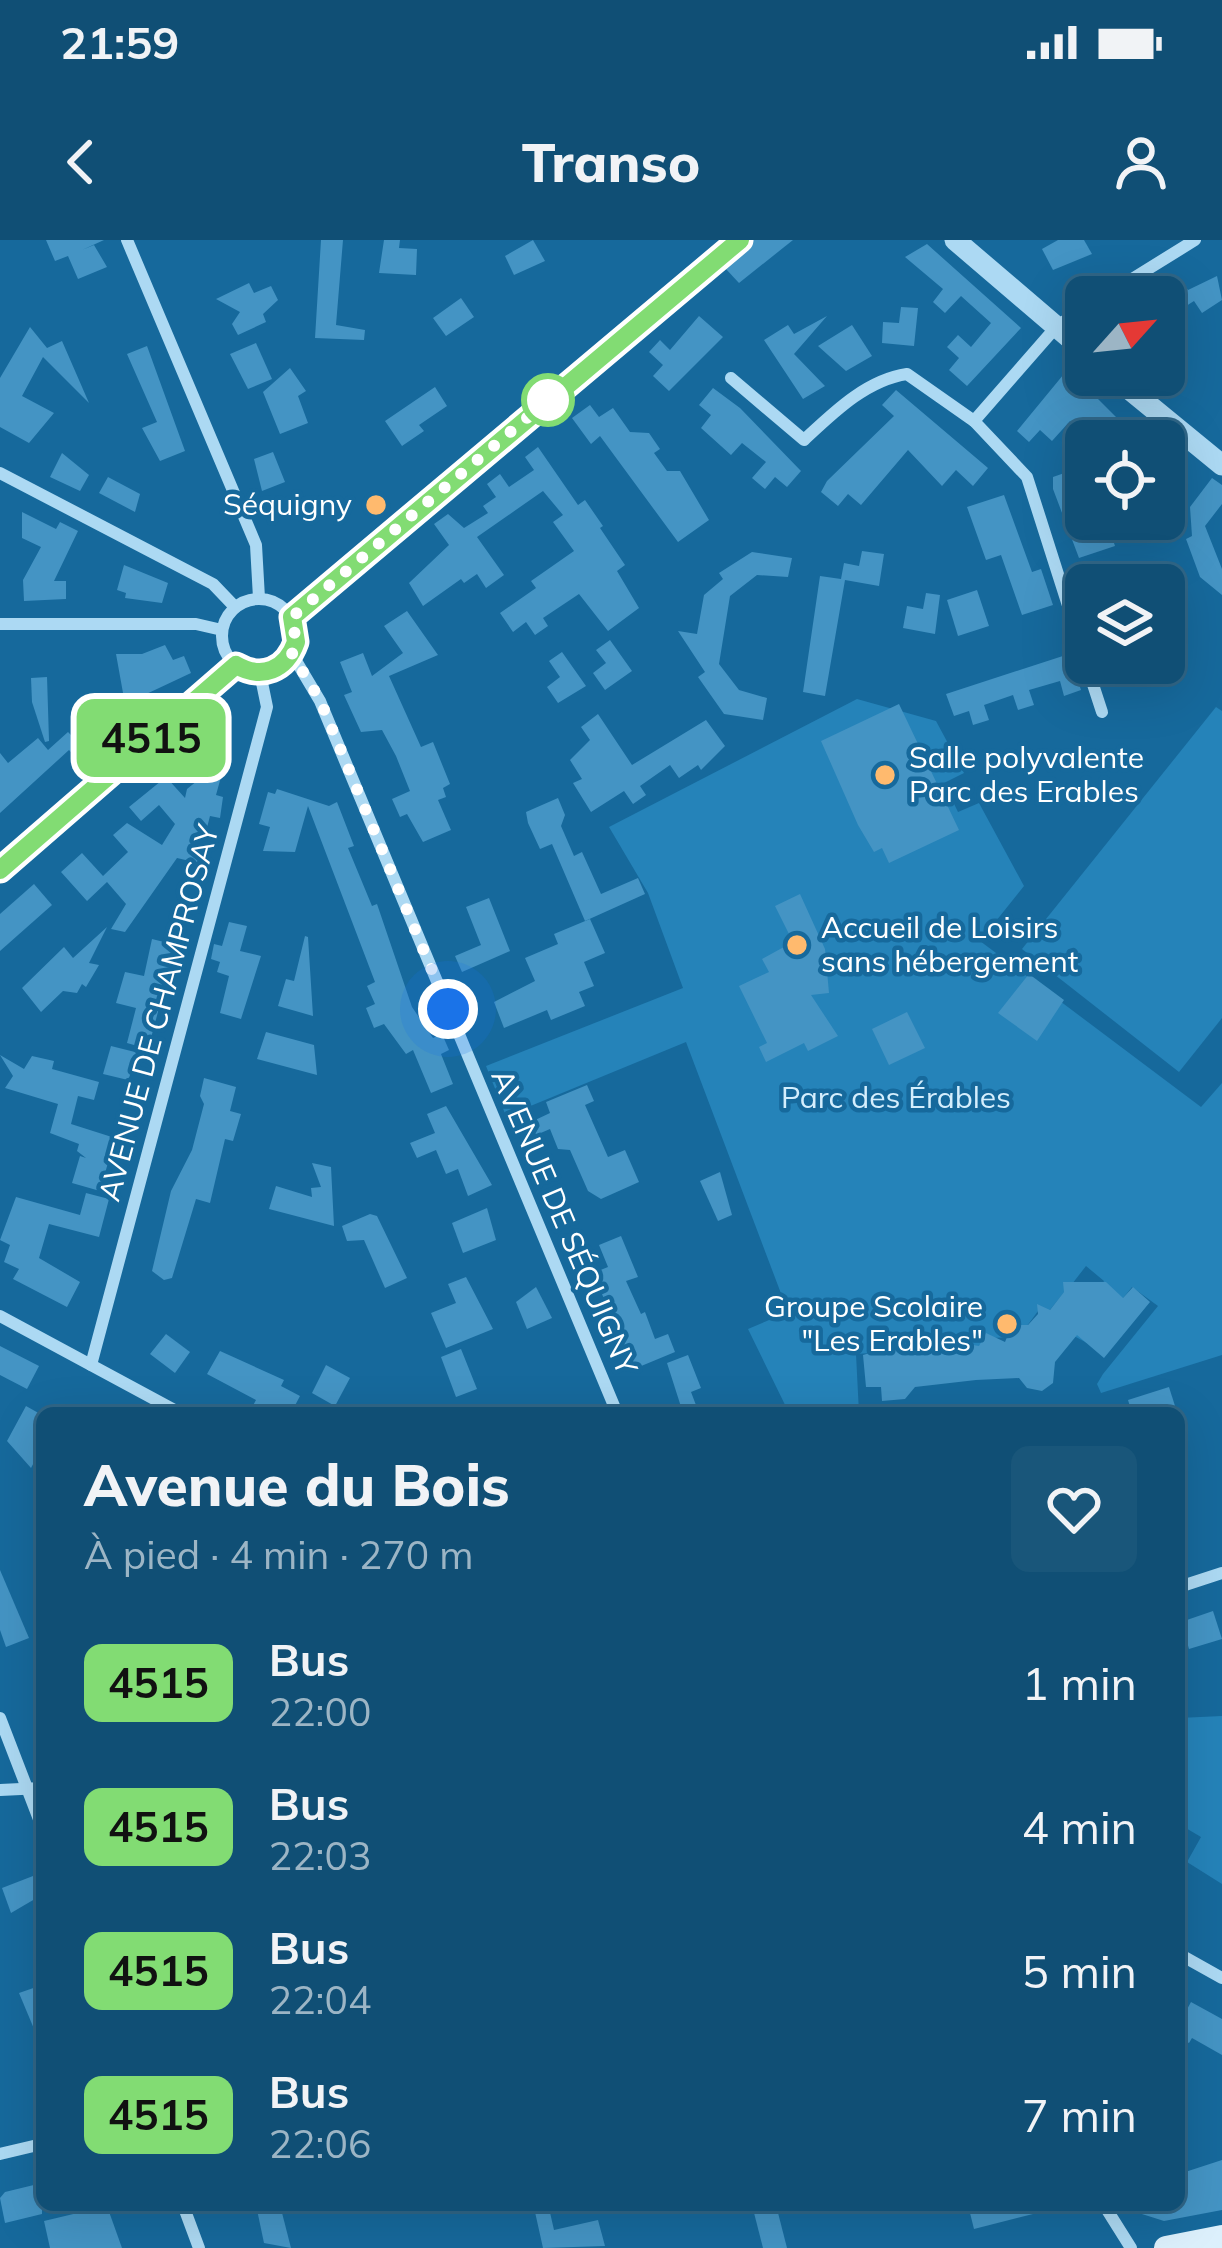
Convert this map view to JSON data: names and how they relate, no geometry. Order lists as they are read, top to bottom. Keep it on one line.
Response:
{"streets":{"street":["AVENUE DE CHAMPROSAY","AVENUE DE SÉQUIGNY"]},"crossings":[["AVENUE DE CHAMPROSAY","AVENUE DE SÉQUIGNY"]],"parks":["Parc des Érables"],"places":["Séquigny","Salle polyvalente Parc des Erables","Accueil de Loisirs sans hébergement","Groupe Scolaire \"Les Erables\""],"lines":["bus line 4515"],"north":"top right","page":{"status":"21:59","header":"Transo","on_map":"4515","heading":["Avenue du Bois","À pied · 4 min · 270 m"],"list":[{"mark":"4515","name":"Bus","note":"22:00","value":"1 min"},{"mark":"4515","name":"Bus","note":"22:03","value":"4 min"},{"mark":"4515","name":"Bus","note":"22:04","value":"5 min"},{"mark":"4515","name":"Bus","note":"22:06","value":"7 min"}]}}
